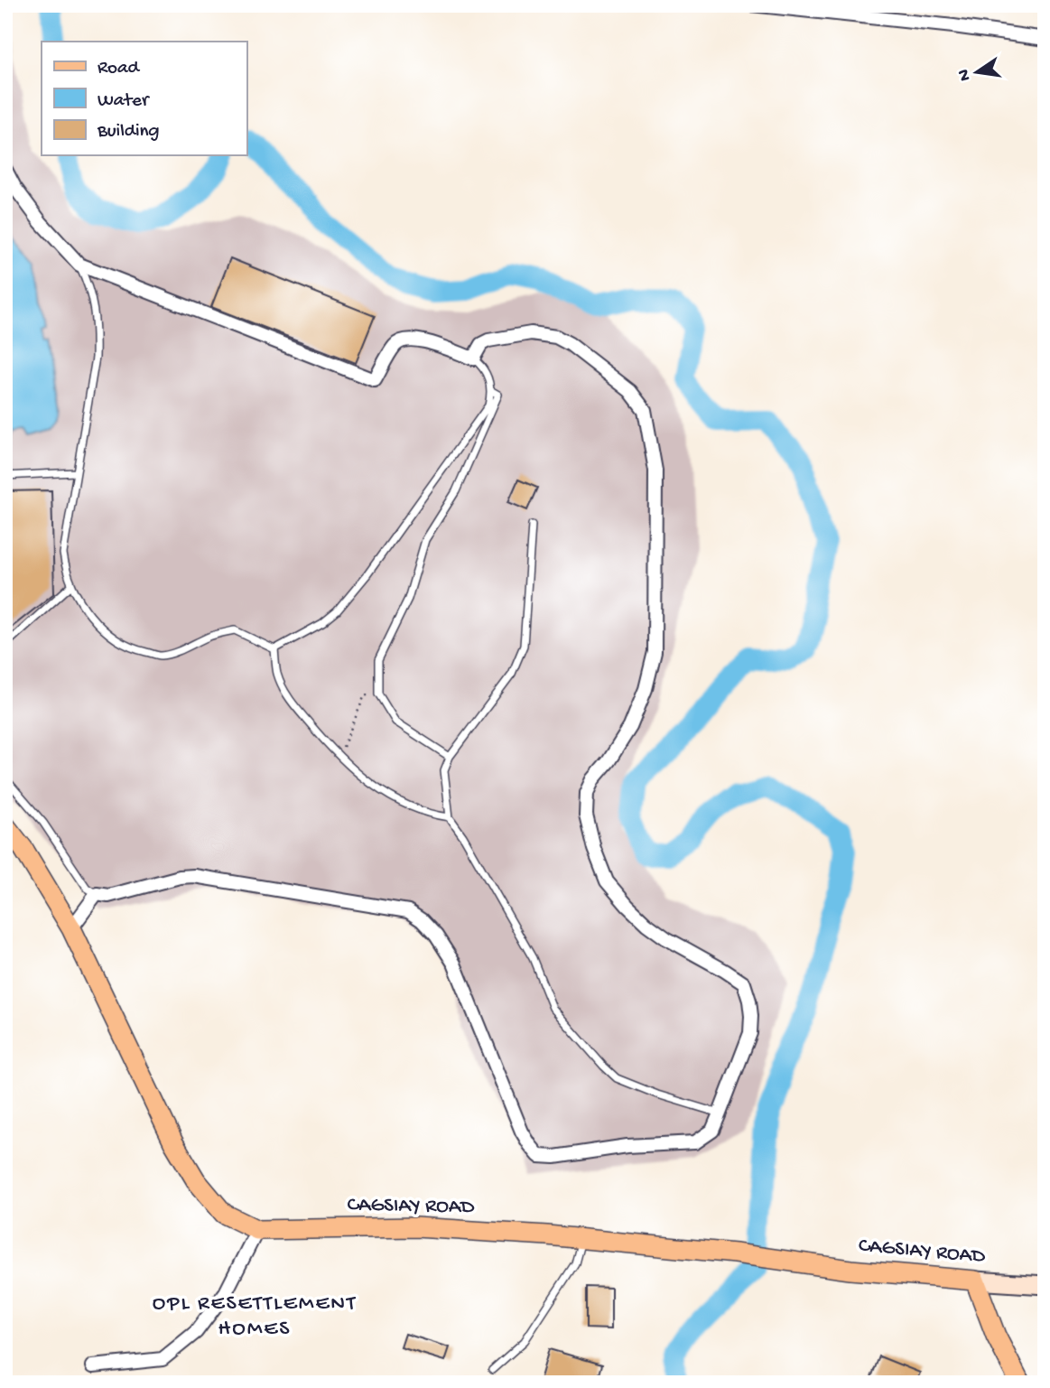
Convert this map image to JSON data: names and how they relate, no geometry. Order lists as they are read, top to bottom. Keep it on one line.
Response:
{"streets":{"main road":["CAGSIAY ROAD"]},"districts":["OPL RESETTLEMENT HOMES"],"legend":["Road","Water","Building"],"north":"left"}
